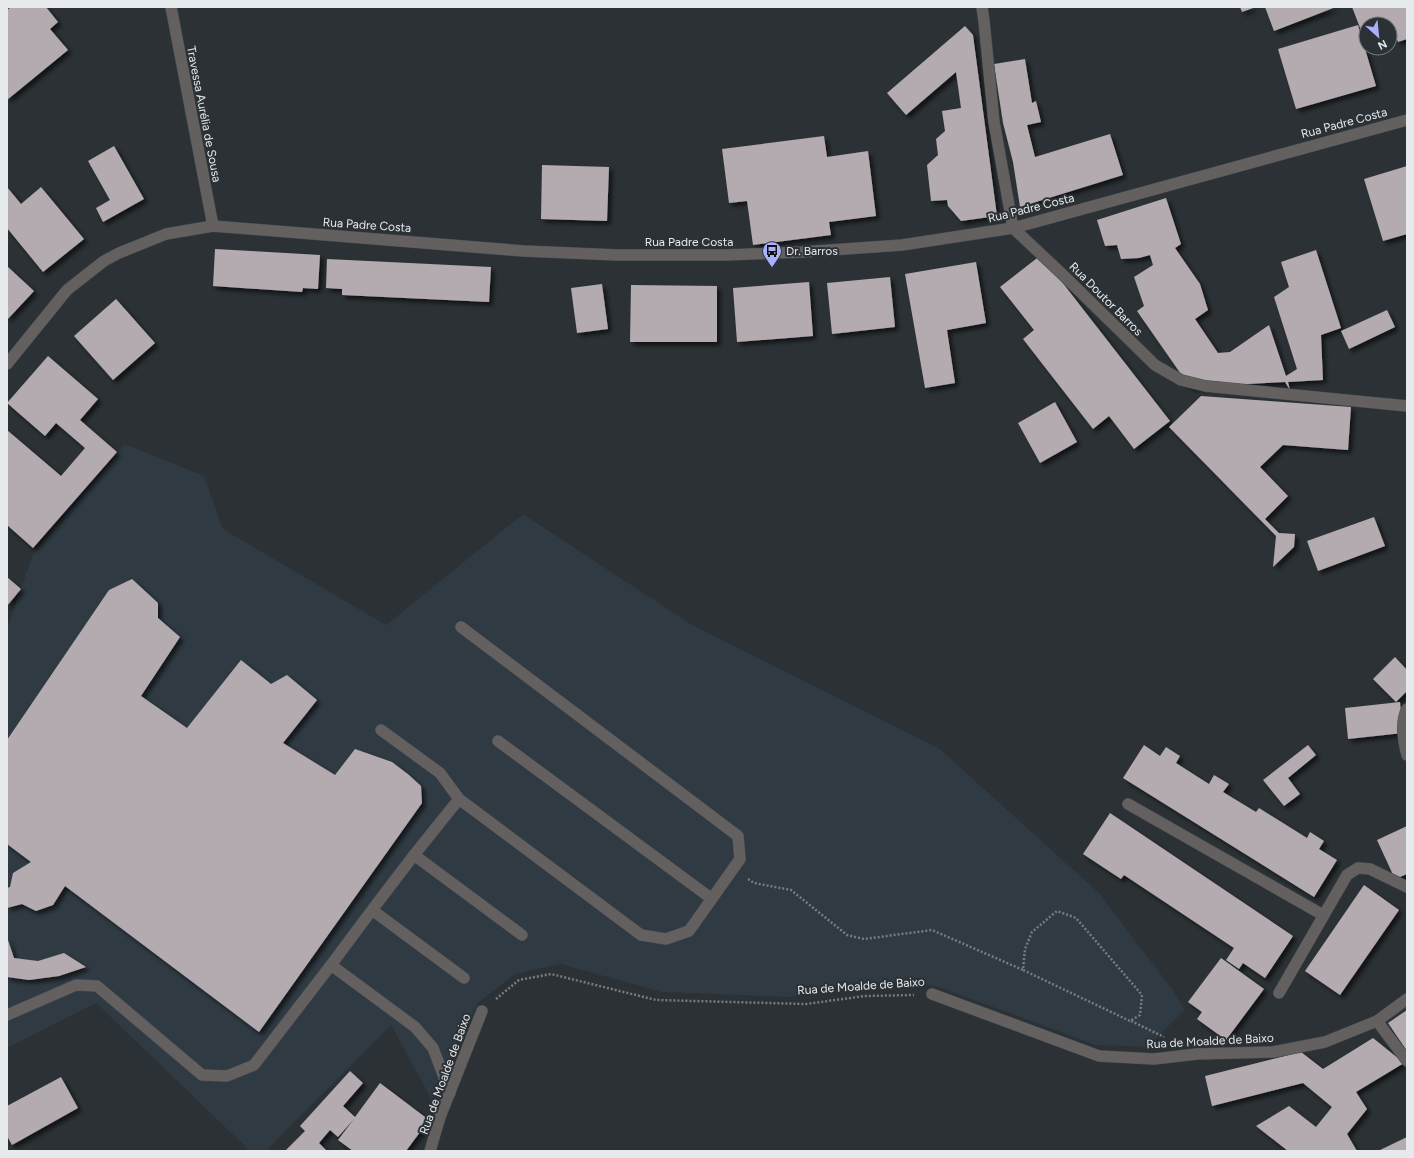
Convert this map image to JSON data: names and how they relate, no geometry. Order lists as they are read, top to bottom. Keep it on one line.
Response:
{"streets":{"street":["Travessa Aurélia de Sousa","Rua Padre Costa","Rua Doutor Barros","Rua de Moalde de Baixo"]},"crossings":[["Travessa Aurélia de Sousa","Rua Padre Costa"],["Rua Padre Costa","Rua Doutor Barros"]],"places":{"bus stop":["Dr. Barros"]},"north":"bottom right"}
